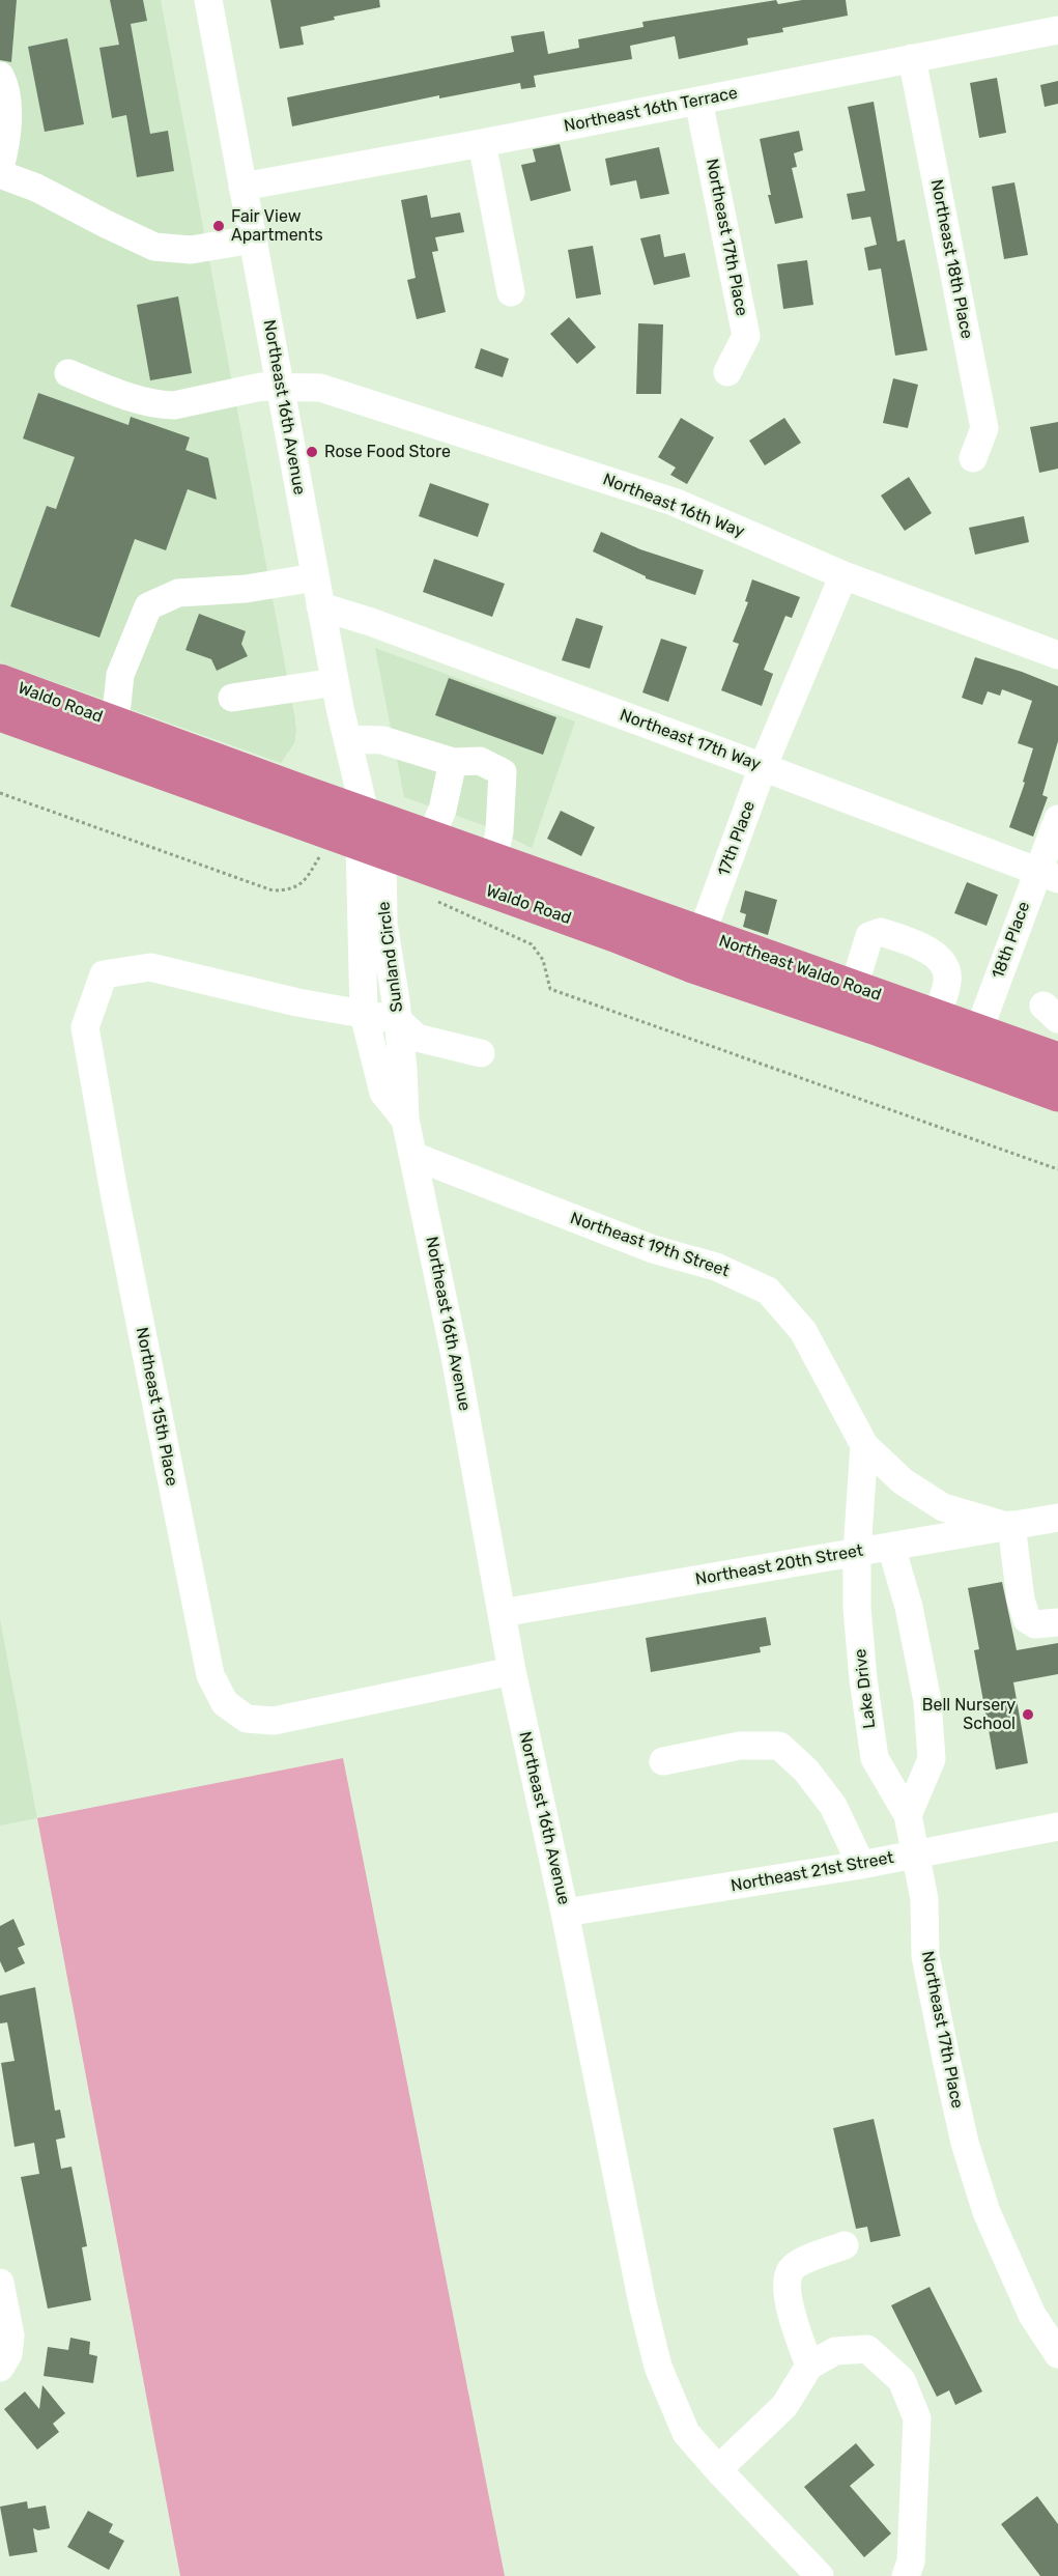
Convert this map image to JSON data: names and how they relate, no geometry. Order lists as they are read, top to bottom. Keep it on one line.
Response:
{"streets":{"highway":["Waldo Road","Northeast Waldo Road"],"street":["Northeast 16th Terrace","Northeast 17th Place","Northeast 18th Place","Northeast 16th Avenue","Northeast 16th Way","Northeast 17th Way","17th Place","18th Place","Sunland Circle","Northeast 19th Street","Northeast 15th Place","Northeast 20th Street","Lake Drive","Northeast 21st Street"]},"crossings":[["Northeast 16th Terrace","Northeast 17th Place"],["Northeast 16th Terrace","Northeast 18th Place"],["Northeast 16th Terrace","Northeast 16th Avenue"],["Northeast 17th Place","Lake Drive"],["Northeast 17th Place","Northeast 21st Street"],["Northeast 16th Avenue","Northeast 16th Way"],["Northeast 16th Avenue","Waldo Road"],["Northeast 16th Avenue","Northeast 17th Way"],["Northeast 16th Avenue","Sunland Circle"],["Northeast 16th Avenue","Northeast 19th Street"],["Northeast 16th Avenue","Northeast 15th Place"],["Northeast 16th Avenue","Northeast 20th Street"],["Northeast 16th Avenue","Northeast 21st Street"],["Northeast 16th Way","17th Place"],["Waldo Road","17th Place"],["Waldo Road","18th Place"],["Waldo Road","Sunland Circle"],["Waldo Road","Northeast Waldo Road"],["Northeast 17th Way","17th Place"],["Northeast 17th Way","18th Place"],["17th Place","Northeast Waldo Road"],["18th Place","Northeast Waldo Road"],["Sunland Circle","Northeast 15th Place"],["Northeast 19th Street","Northeast 20th Street"],["Northeast 19th Street","Lake Drive"],["Northeast 20th Street","Lake Drive"]],"places":["Fair View Apartments","Rose Food Store","Bell Nursery School"]}
